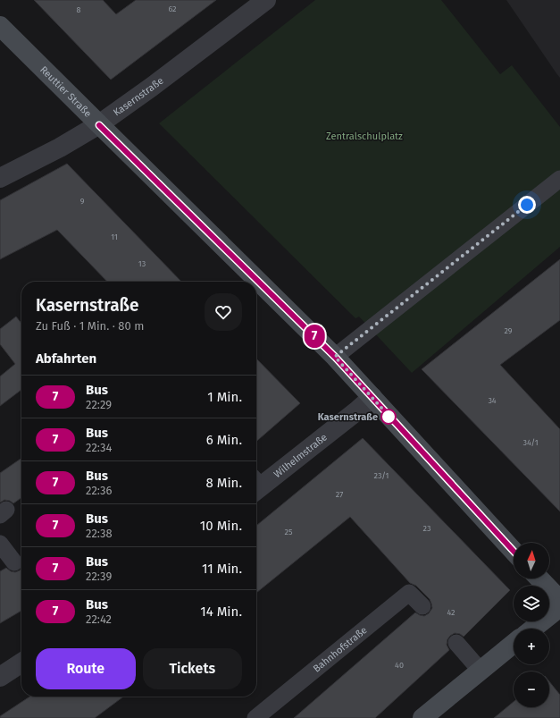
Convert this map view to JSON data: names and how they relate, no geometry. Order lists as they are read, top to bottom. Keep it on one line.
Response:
{"streets":{"main road":["Reuttier Straße"],"street":["Kasernstraße","Wilhelmstraße"],"lane":["Bahnhofstraße"]},"crossings":[["Reuttier Straße","Kasernstraße"],["Reuttier Straße","Wilhelmstraße"]],"parks":["Zentralschulplatz"],"places":["Kasernstraße"],"lines":["bus line 7"],"house_numbers":["62","8","9","11","13","29","34","34/1","23/1","27","23","25","42","40"],"north":"top","page":{"on_map":"7","heading":[["Kasernstraße","Zu Fuß · 1 Min. · 80 m"],"Abfahrten"],"list":[{"mark":"7","name":"Bus","note":"22:29","value":"1 Min."},{"mark":"7","name":"Bus","note":"22:34","value":"6 Min."},{"mark":"7","name":"Bus","note":"22:36","value":"8 Min."},{"mark":"7","name":"Bus","note":"22:38","value":"10 Min."},{"mark":"7","name":"Bus","note":"22:39","value":"11 Min."},{"mark":"7","name":"Bus","note":"22:42","value":"14 Min."}],"map_buttons":["+","−"],"buttons":["Route","Tickets"]}}
